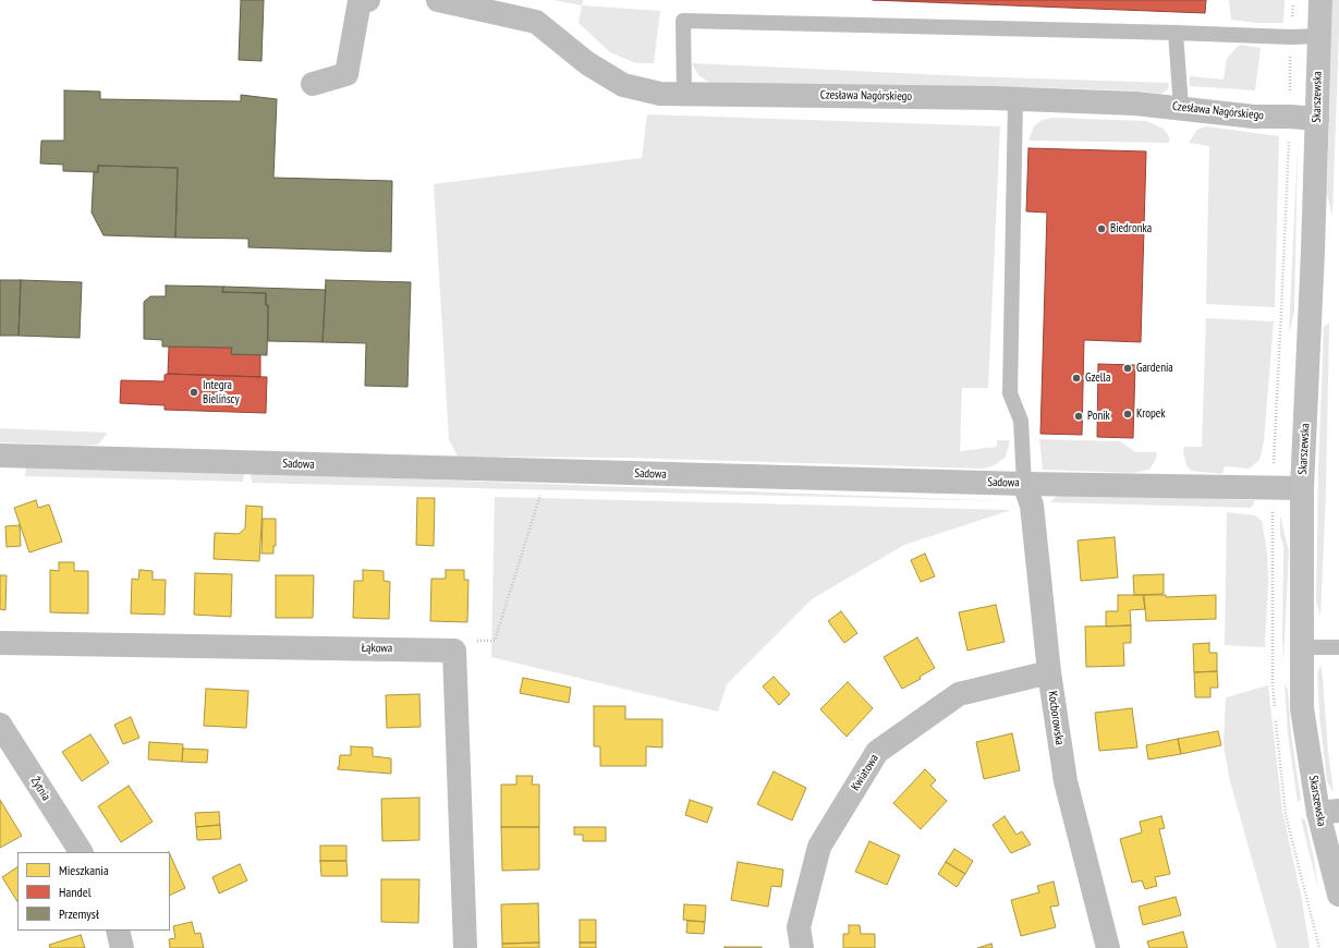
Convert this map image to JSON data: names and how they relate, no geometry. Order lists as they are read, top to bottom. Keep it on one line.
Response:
{"streets":{"main road":["Skarszewska"],"street":["Czesława Nagórskiego","Sadowa","Łąkowa","Kocborowska","Kwiatowa","Żytnia"]},"crossings":[["Czesława Nagórskiego","Skarszewska"],["Skarszewska","Sadowa"],["Sadowa","Kocborowska"],["Kocborowska","Kwiatowa"]],"places":["Biedronka","Gardenia","Gzella","Integra Bielińscy","Kropek","Ponik"],"legend":["Mieszkania","Handel","Przemysł"]}
